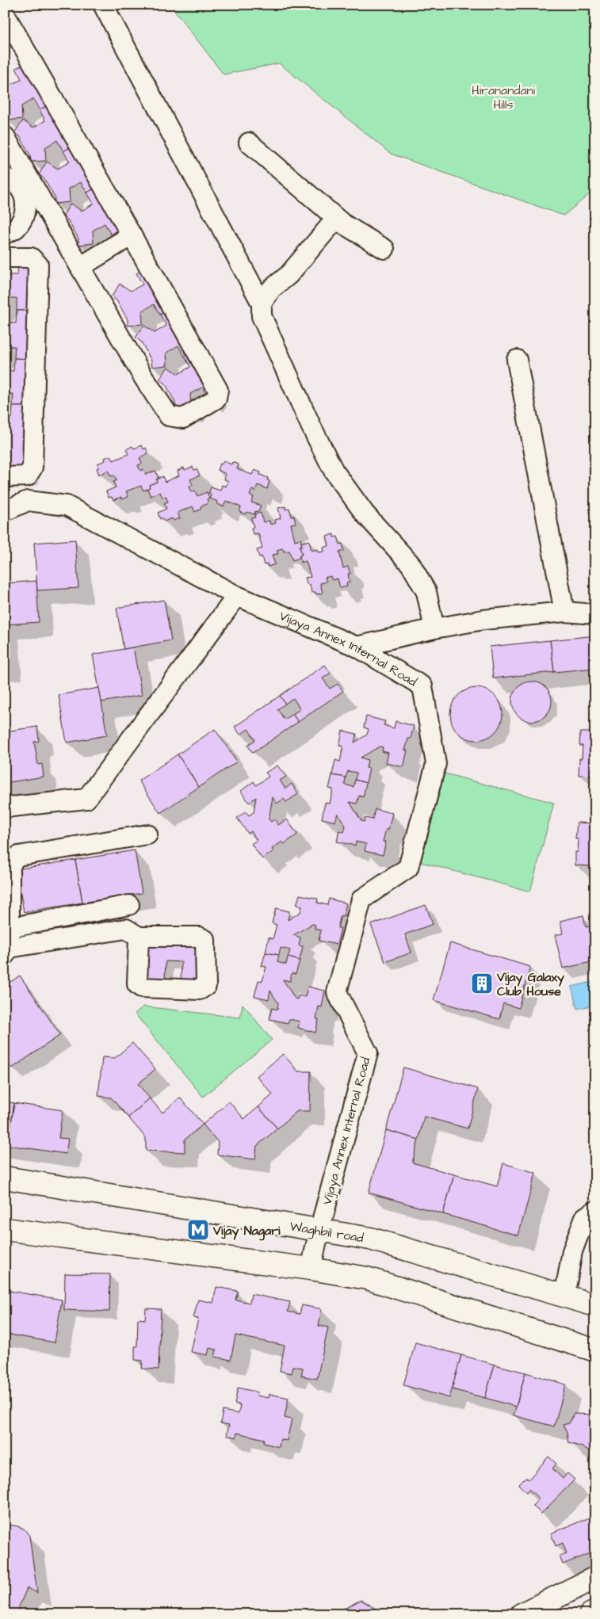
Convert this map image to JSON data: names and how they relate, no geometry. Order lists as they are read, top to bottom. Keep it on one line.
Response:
{"streets":{"main road":["Waghbil road"],"street":["Vijaya Annex Internal Road"]},"crossings":[["Vijaya Annex Internal Road","Waghbil road"]],"parks":["Hiranandani Hills"],"places":{"building":["Vijay Galaxy Club House"],"metro station":["Vijay Nagari"]}}
